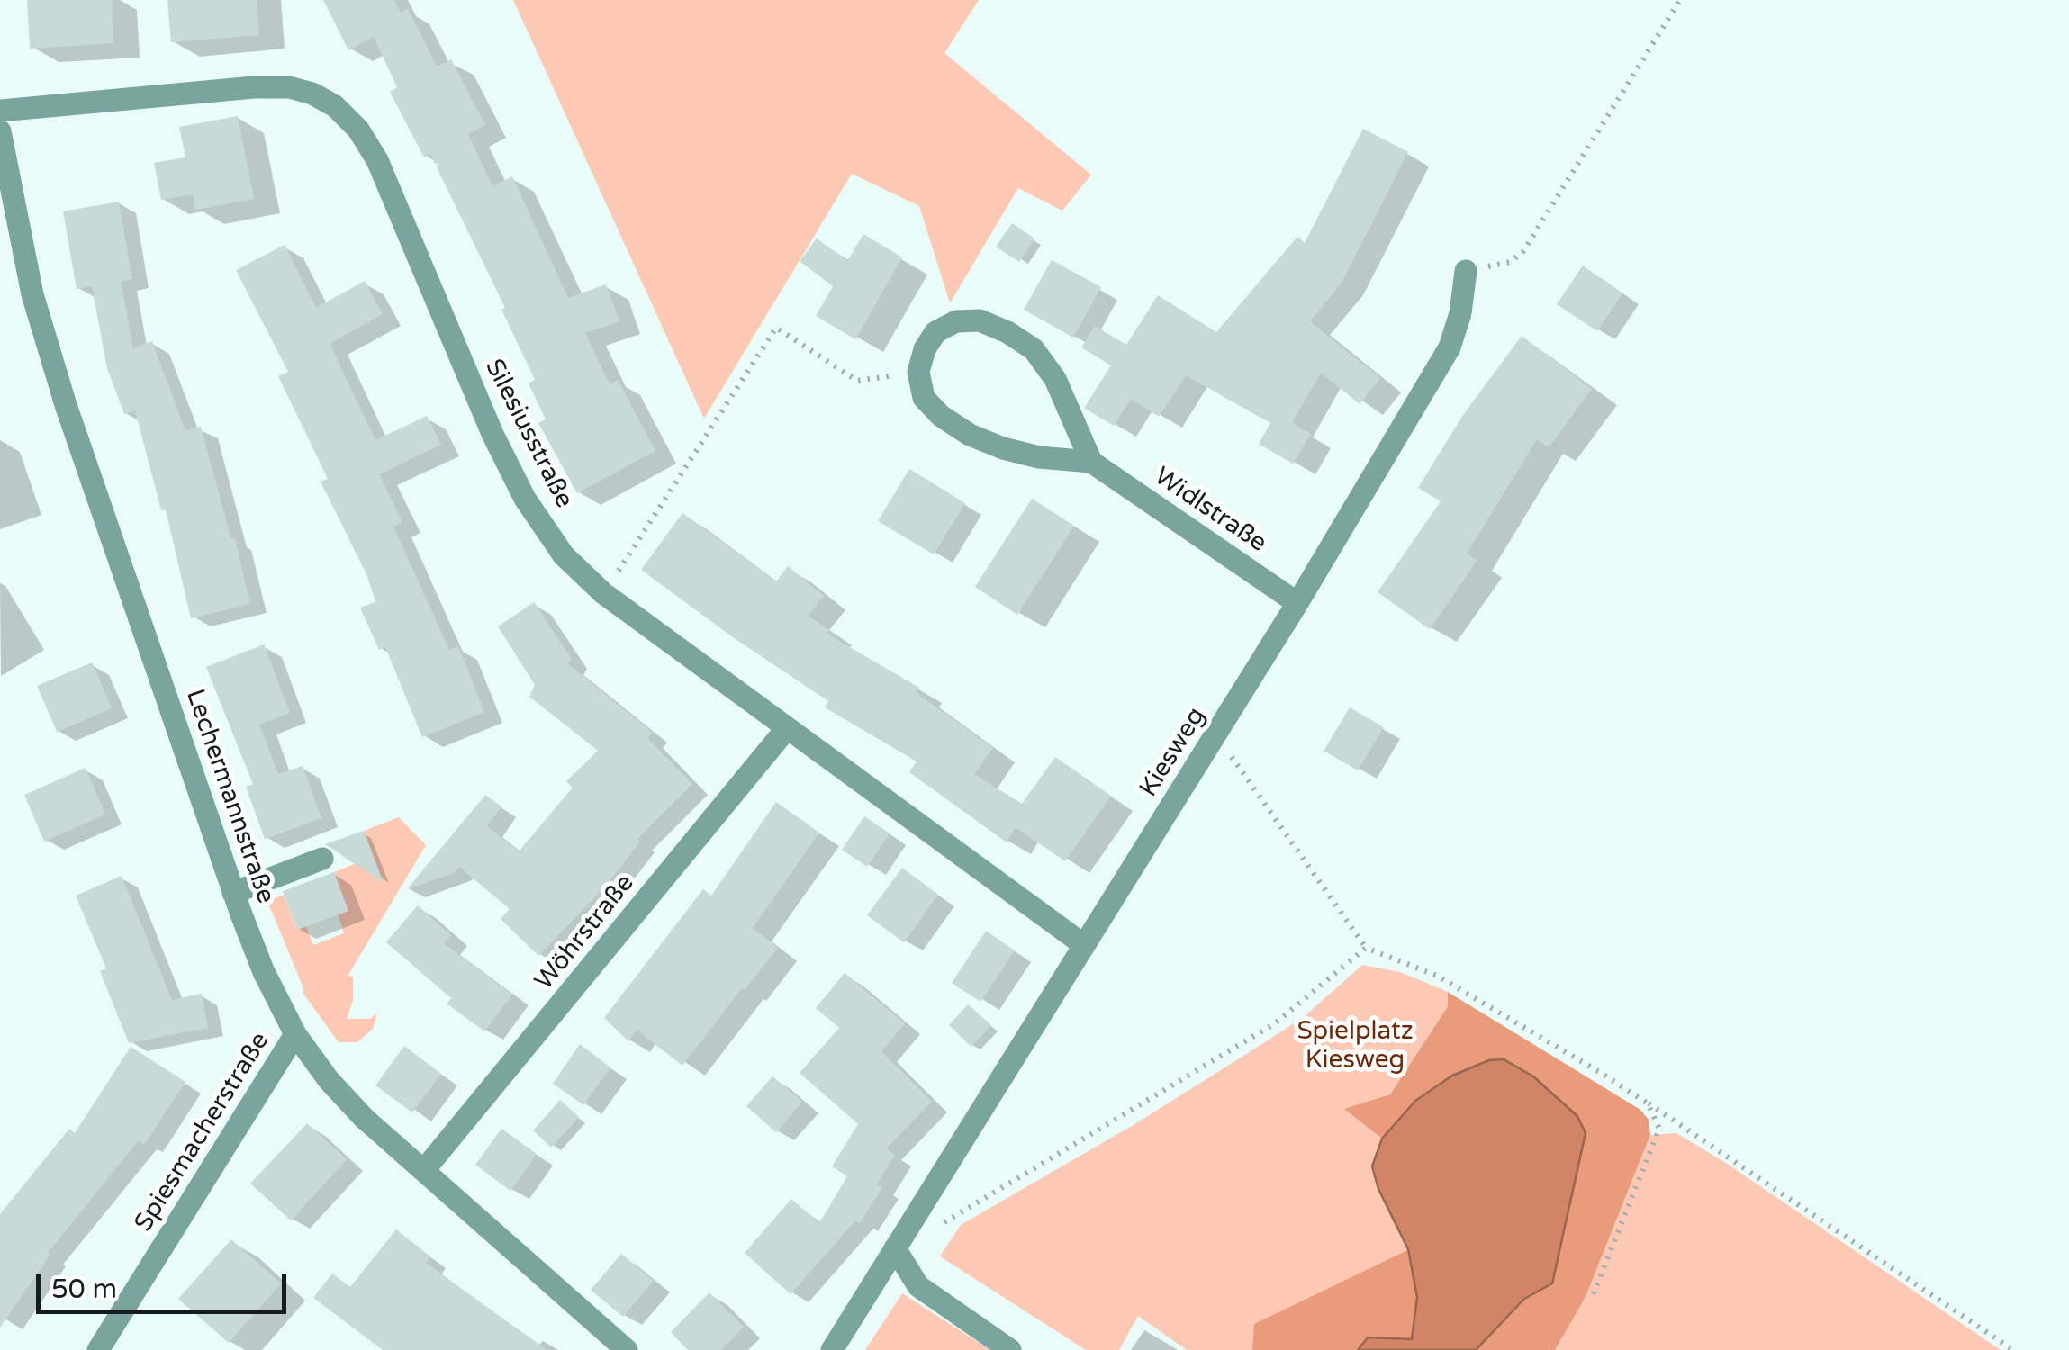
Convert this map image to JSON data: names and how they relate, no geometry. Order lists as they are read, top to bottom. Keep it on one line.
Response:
{"streets":{"street":["Silesiusstraße","Widlstraße","Kiesweg","Lechermannstraße","Wöhrstraße","Spiesmacherstraße"]},"crossings":[["Silesiusstraße","Kiesweg"],["Silesiusstraße","Wöhrstraße"],["Widlstraße","Kiesweg"],["Lechermannstraße","Wöhrstraße"],["Lechermannstraße","Spiesmacherstraße"]],"parks":["Spielplatz Kiesweg"],"scale_bar":"50 m"}
